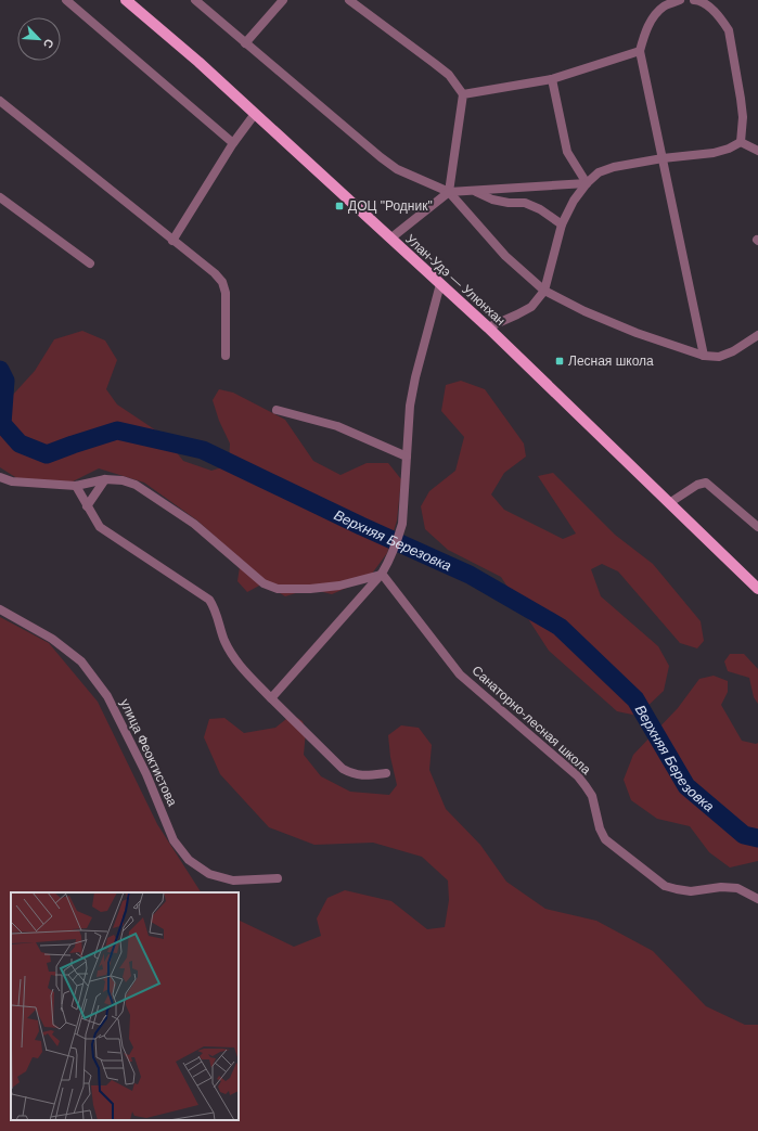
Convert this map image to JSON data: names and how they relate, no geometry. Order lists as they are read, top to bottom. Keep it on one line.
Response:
{"streets":{"main road":["Улан-Удэ — Улюнхан"],"street":["Санаторно-лесная школа","улица Феоктистова"]},"water":["Верхняя Березовка"],"places":{"transit":["ДОЦ \"Родник\"","Лесная школа"]},"north":"bottom right"}
